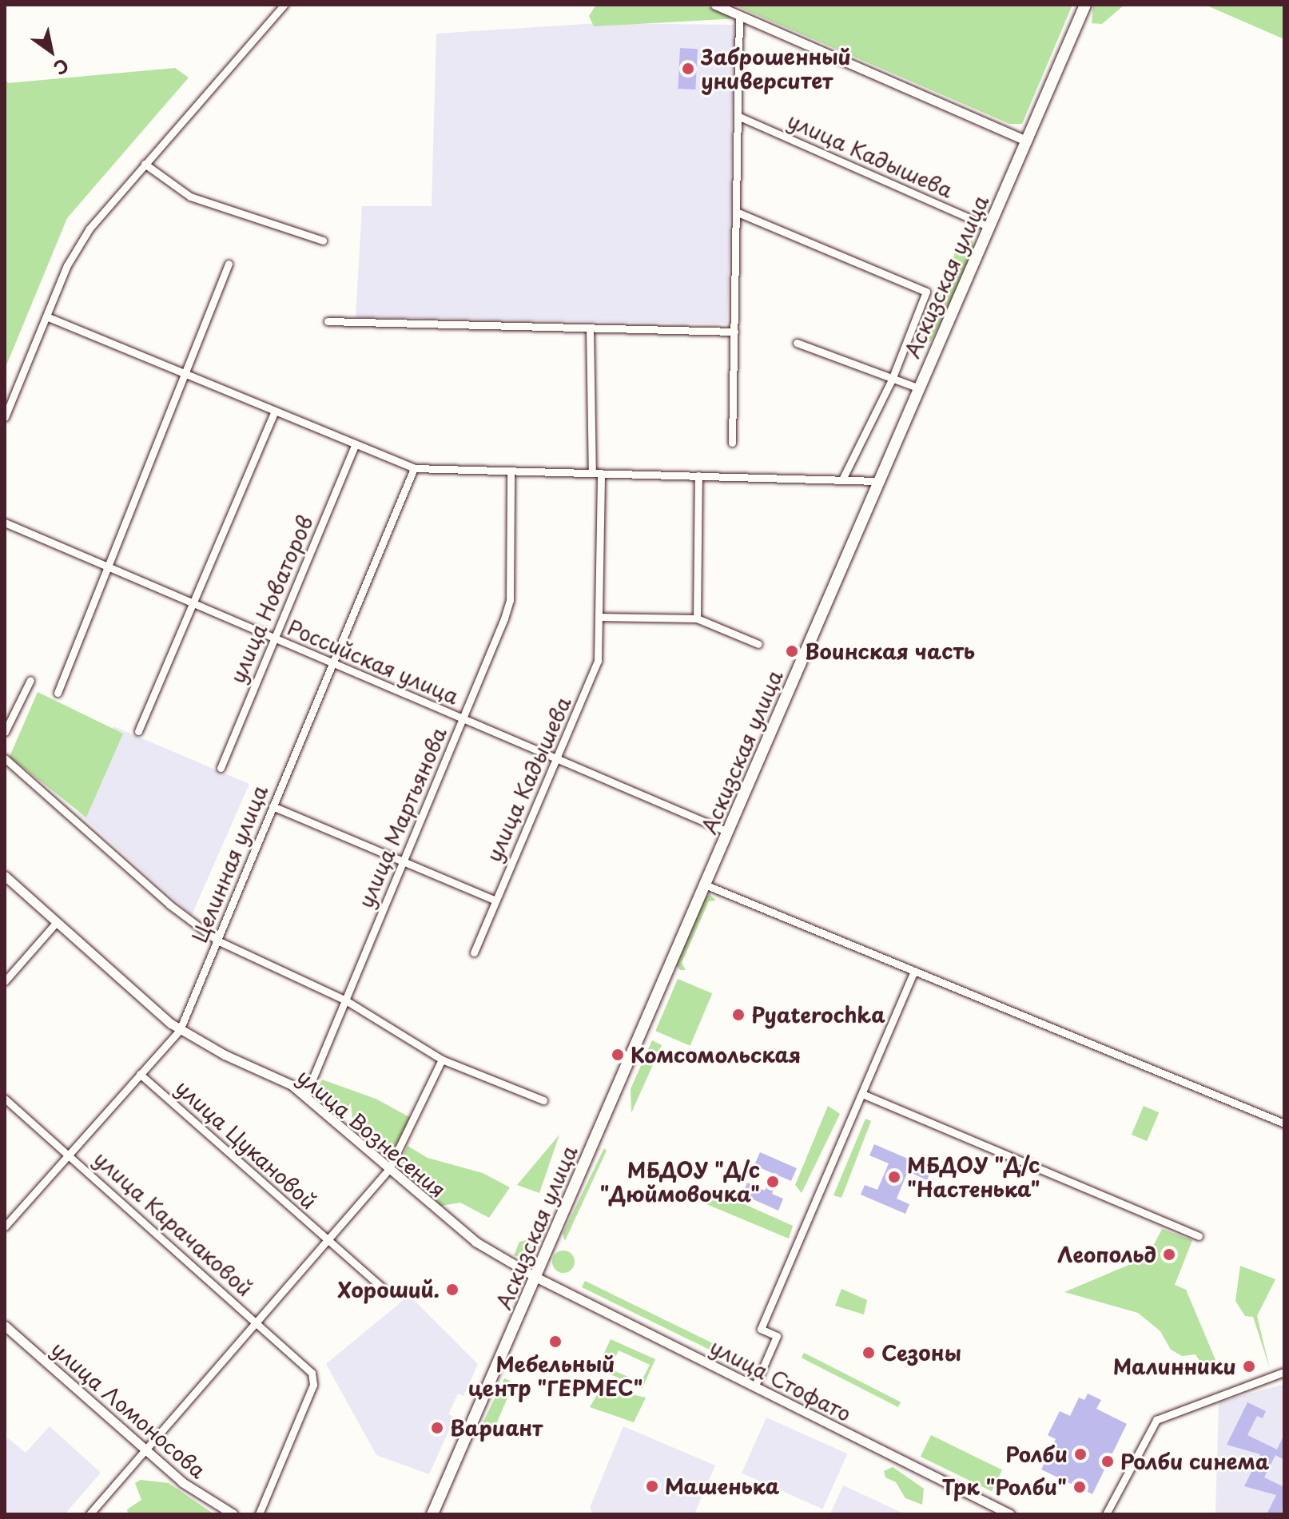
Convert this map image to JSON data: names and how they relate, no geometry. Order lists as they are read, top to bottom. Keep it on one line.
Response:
{"streets":{"main road":["Аскизская улица"],"street":["улица Кадышева","улица Новаторов","Российская улица","улица Мартьянова","Целинная улица","улица Вознесения","улица Цукановой","улица Карачаковой","улица Стофато","улица Ломоносова"]},"crossings":[["улица Кадышева","Аскизская улица"],["улица Кадышева","Российская улица"],["Аскизская улица","Российская улица"],["Аскизская улица","улица Вознесения"],["Аскизская улица","улица Стофато"],["улица Новаторов","Российская улица"],["Российская улица","улица Мартьянова"],["Российская улица","Целинная улица"],["улица Мартьянова","улица Вознесения"],["Целинная улица","улица Вознесения"],["Целинная улица","улица Цукановой"],["Целинная улица","улица Карачаковой"],["улица Вознесения","улица Стофато"]],"places":["Заброшенный университет","Воинская часть","Pyaterochka","Комсомольская","МБДОУ \"Д/с \"Настенька\"","МБДОУ \"Д/с \"Дюймовочка\"","Леопольд","Хороший.","Мебельный центр \"ГЕРМЕС\"","Сезоны","Малинники","Вариант","Ролби","Ролби синема","Машенька","Трк \"Ролби\""],"north":"bottom right"}
